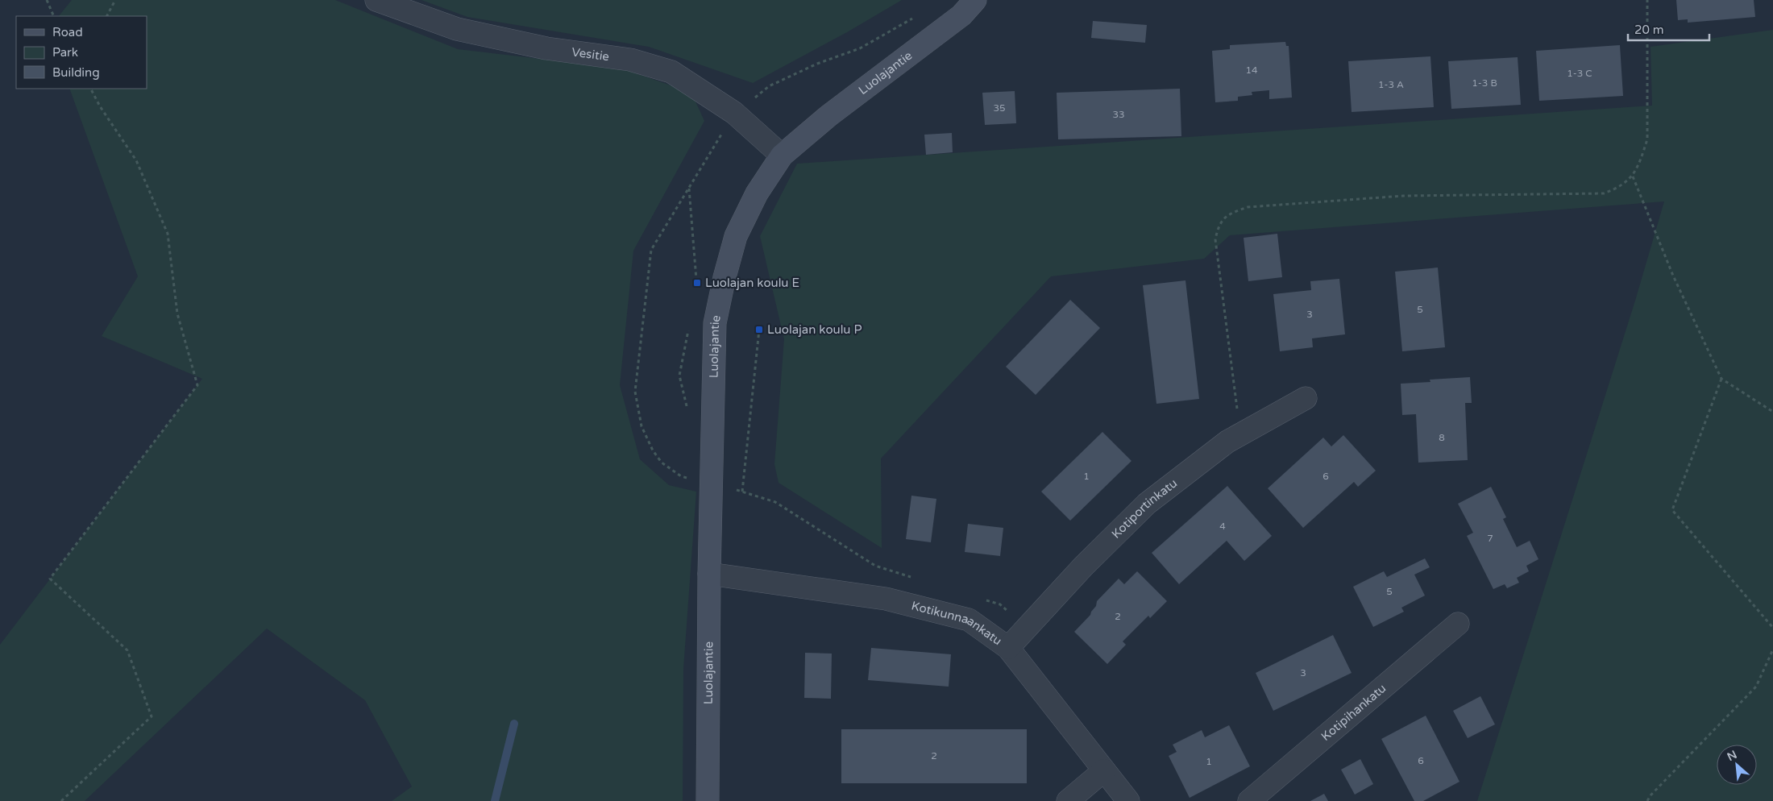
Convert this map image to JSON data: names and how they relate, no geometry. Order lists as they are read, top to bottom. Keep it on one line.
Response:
{"streets":{"main road":["Luolajantie"],"street":["Vesitie","Kotiportinkatu","Kotikunnaankatu","Kotipihankatu"]},"crossings":[["Vesitie","Luolajantie"],["Luolajantie","Kotikunnaankatu"],["Kotiportinkatu","Kotikunnaankatu"]],"places":{"transit":["Luolajan koulu E","Luolajan koulu P"]},"house_numbers":["14","1-3 C","1-3 B","1-3 A","35","33","5","3","8","1","6","4","7","5","2","3","2","6","1"],"legend":["Road","Park","Building"],"scale_bar":"20 m","north":"top left"}
